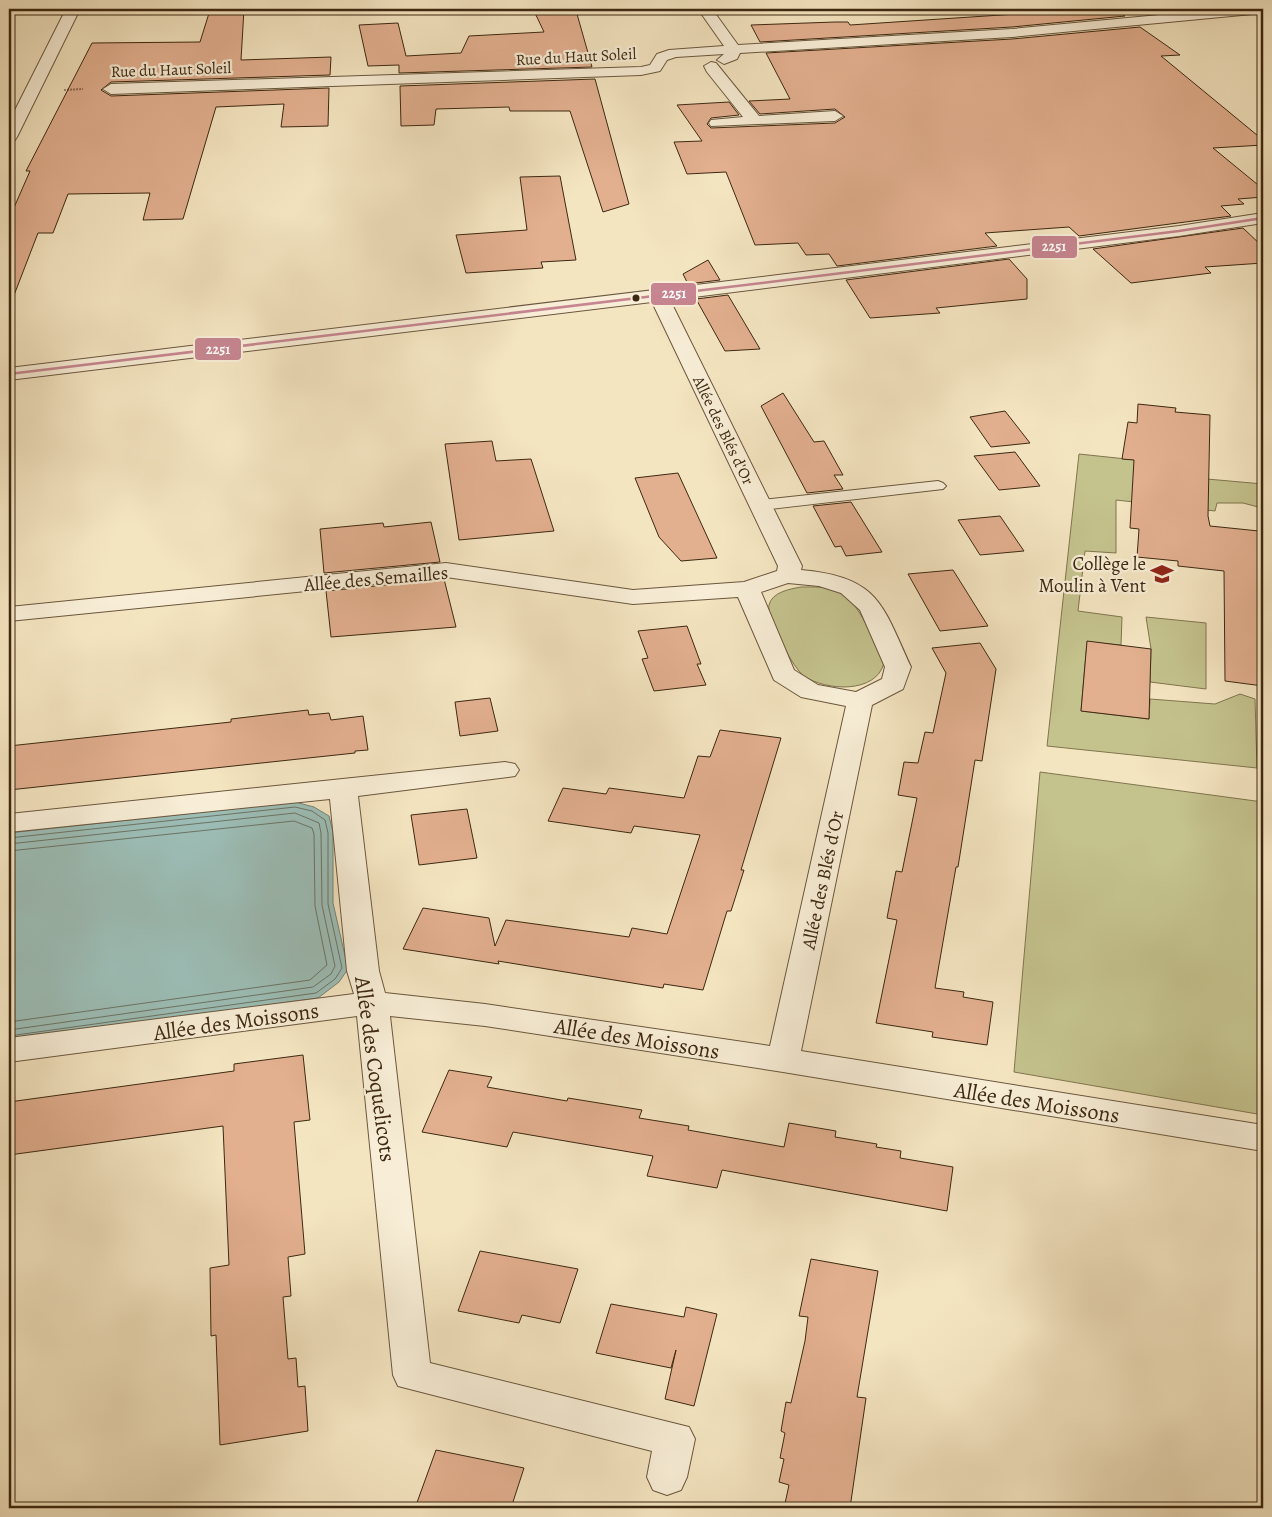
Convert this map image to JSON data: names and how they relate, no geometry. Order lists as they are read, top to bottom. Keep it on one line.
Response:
{"streets":{"street":["Rue du Haut Soleil","Allée des Blés d'Or","Allée des Semailles","Allée des Moissons","Allée des Coquelicots"]},"crossings":[["Allée des Blés d'Or","Allée des Semailles"],["Allée des Blés d'Or","Allée des Moissons"],["Allée des Moissons","Allée des Coquelicots"]],"places":{"school or university":["Collège le Moulin à Vent"]},"lines":["transit line 2251"]}
